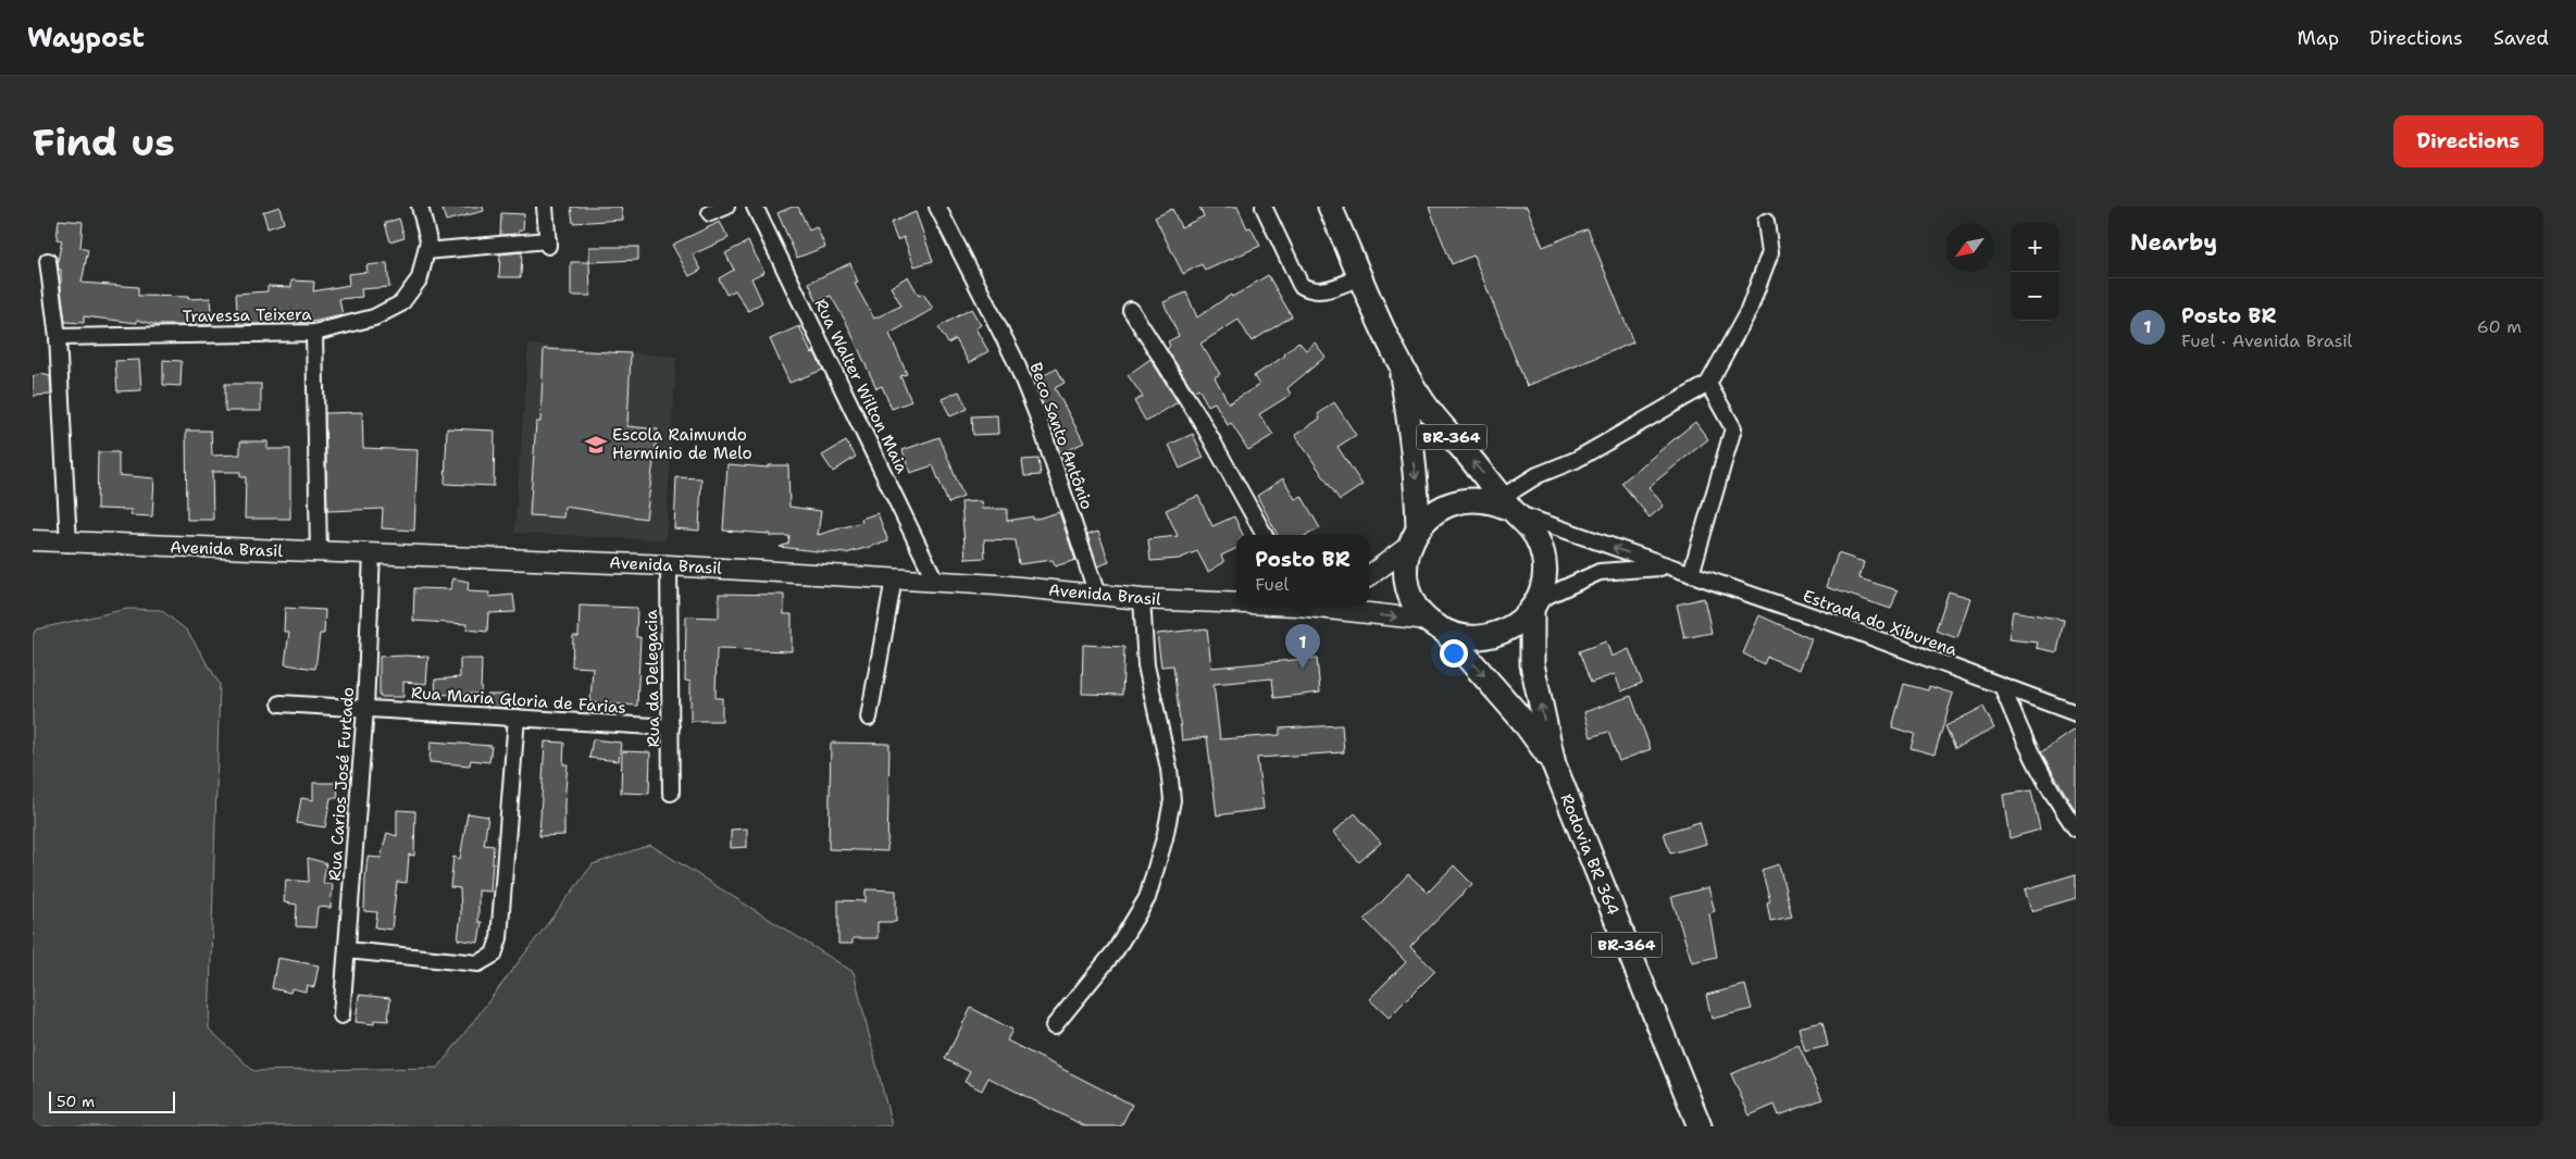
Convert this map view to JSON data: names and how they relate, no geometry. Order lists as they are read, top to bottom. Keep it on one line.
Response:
{"streets":{"main road":["BR-364","Rodovia BR 364"],"street":["Travessa Teixera","Rua Walter Wilton Maia","Beco Santo Antônio","Avenida Brasil","Estrada do Xiburena","Rua da Delegacia","Rua Maria Gloria de Farias","Rua Carios José Furtado"]},"crossings":[["Rua Walter Wilton Maia","Avenida Brasil"],["Beco Santo Antônio","Avenida Brasil"],["Avenida Brasil","Estrada do Xiburena"],["Avenida Brasil","Rua da Delegacia"],["Avenida Brasil","Rua Carios José Furtado"],["Avenida Brasil","Rodovia BR 364"],["Estrada do Xiburena","Rodovia BR 364"],["Rua da Delegacia","Rua Maria Gloria de Farias"],["Rua Maria Gloria de Farias","Rua Carios José Furtado"]],"places":{"school or university":["Escola Raimundo Hermínio de Melo"]},"scale_bar":"50 m","north":"bottom left","page":{"header":"Waypost","nav":["Map","Directions","Saved"],"buttons":"Directions","title":"Find us","heading":"Nearby","map_buttons":["+","−"],"list":[{"mark":"1","name":"Posto BR","note":"Fuel · Avenida Brasil","value":"60 m"}],"popup":["Posto BR","Fuel"],"pins":"1","scale":"50 m"}}
